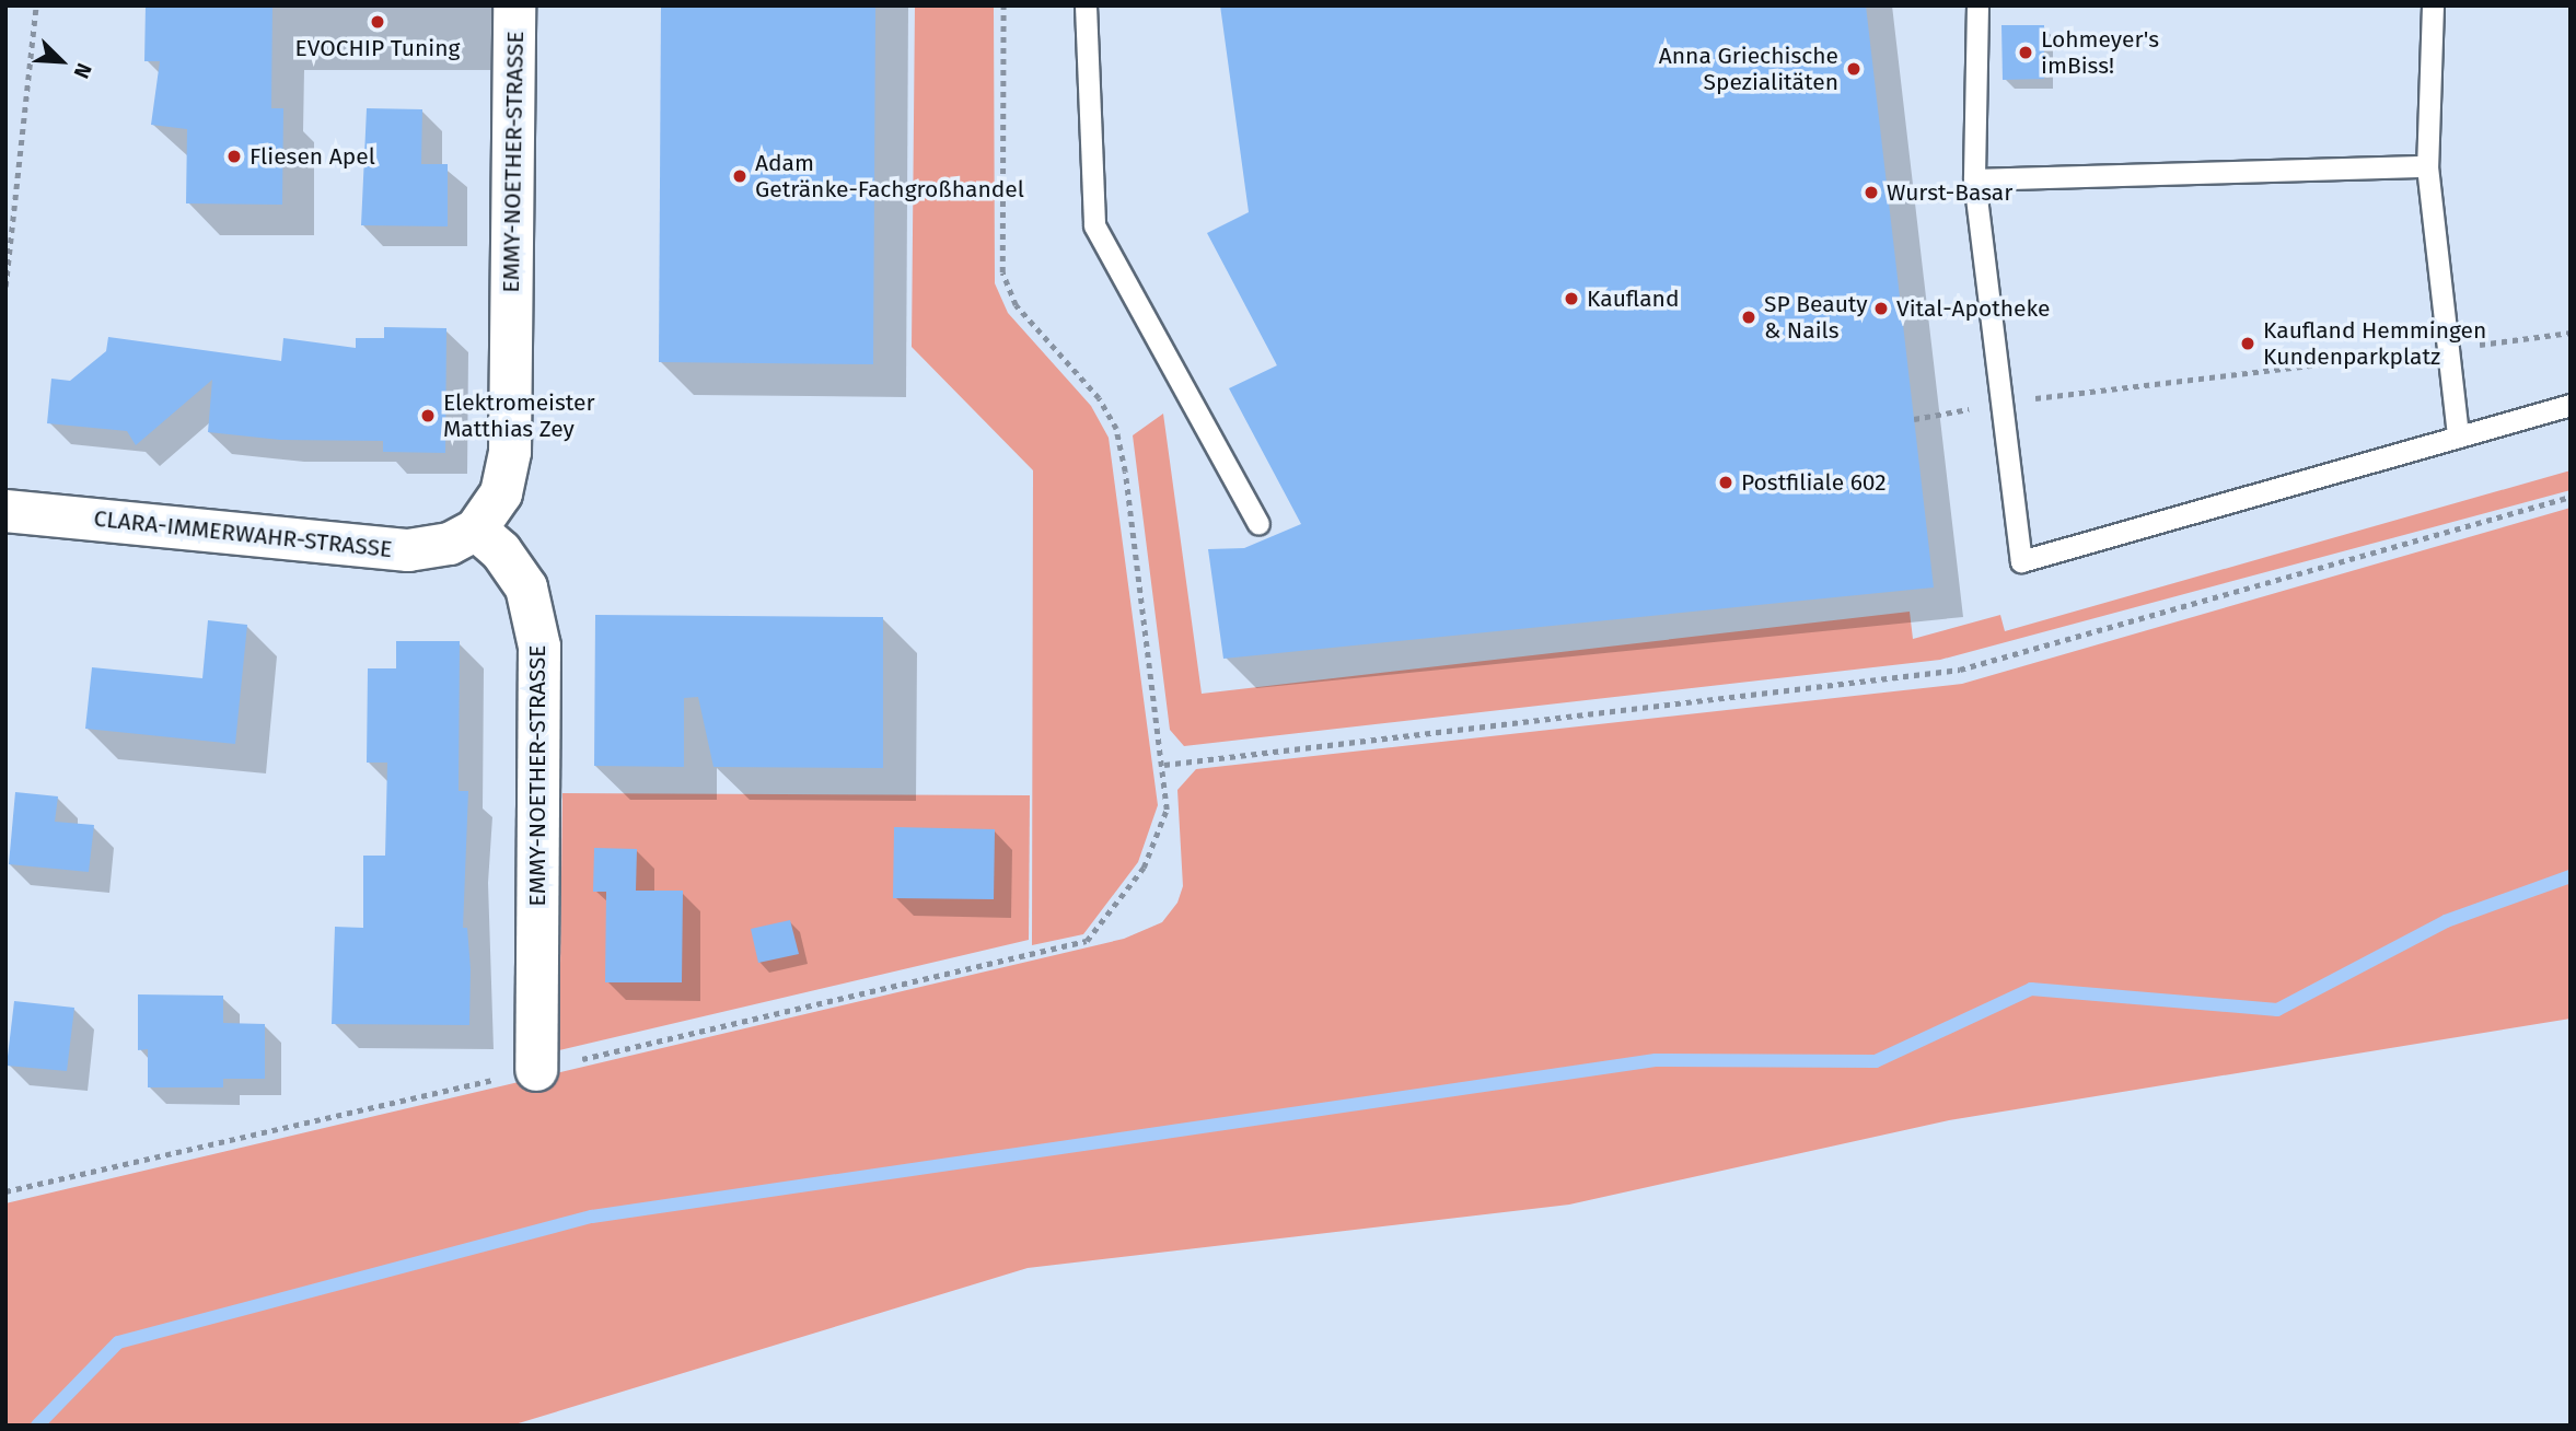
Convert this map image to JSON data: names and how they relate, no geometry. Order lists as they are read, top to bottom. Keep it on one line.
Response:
{"streets":{"street":["EMMY-NOETHER-STRASSE","CLARA-IMMERWAHR-STRASSE"]},"crossings":[["EMMY-NOETHER-STRASSE","CLARA-IMMERWAHR-STRASSE"]],"places":["EVOCHIP Tuning","Lohmeyer's imBiss!","Anna Griechische Spezialitäten","Fliesen Apel","Adam Getränke-Fachgroßhandel","Wurst-Basar","Kaufland","Vital-Apotheke","SP Beauty & Nails","Kaufland Hemmingen Kundenparkplatz","Elektromeister Matthias Zey","Postfiliale 602"],"north":"bottom right"}
